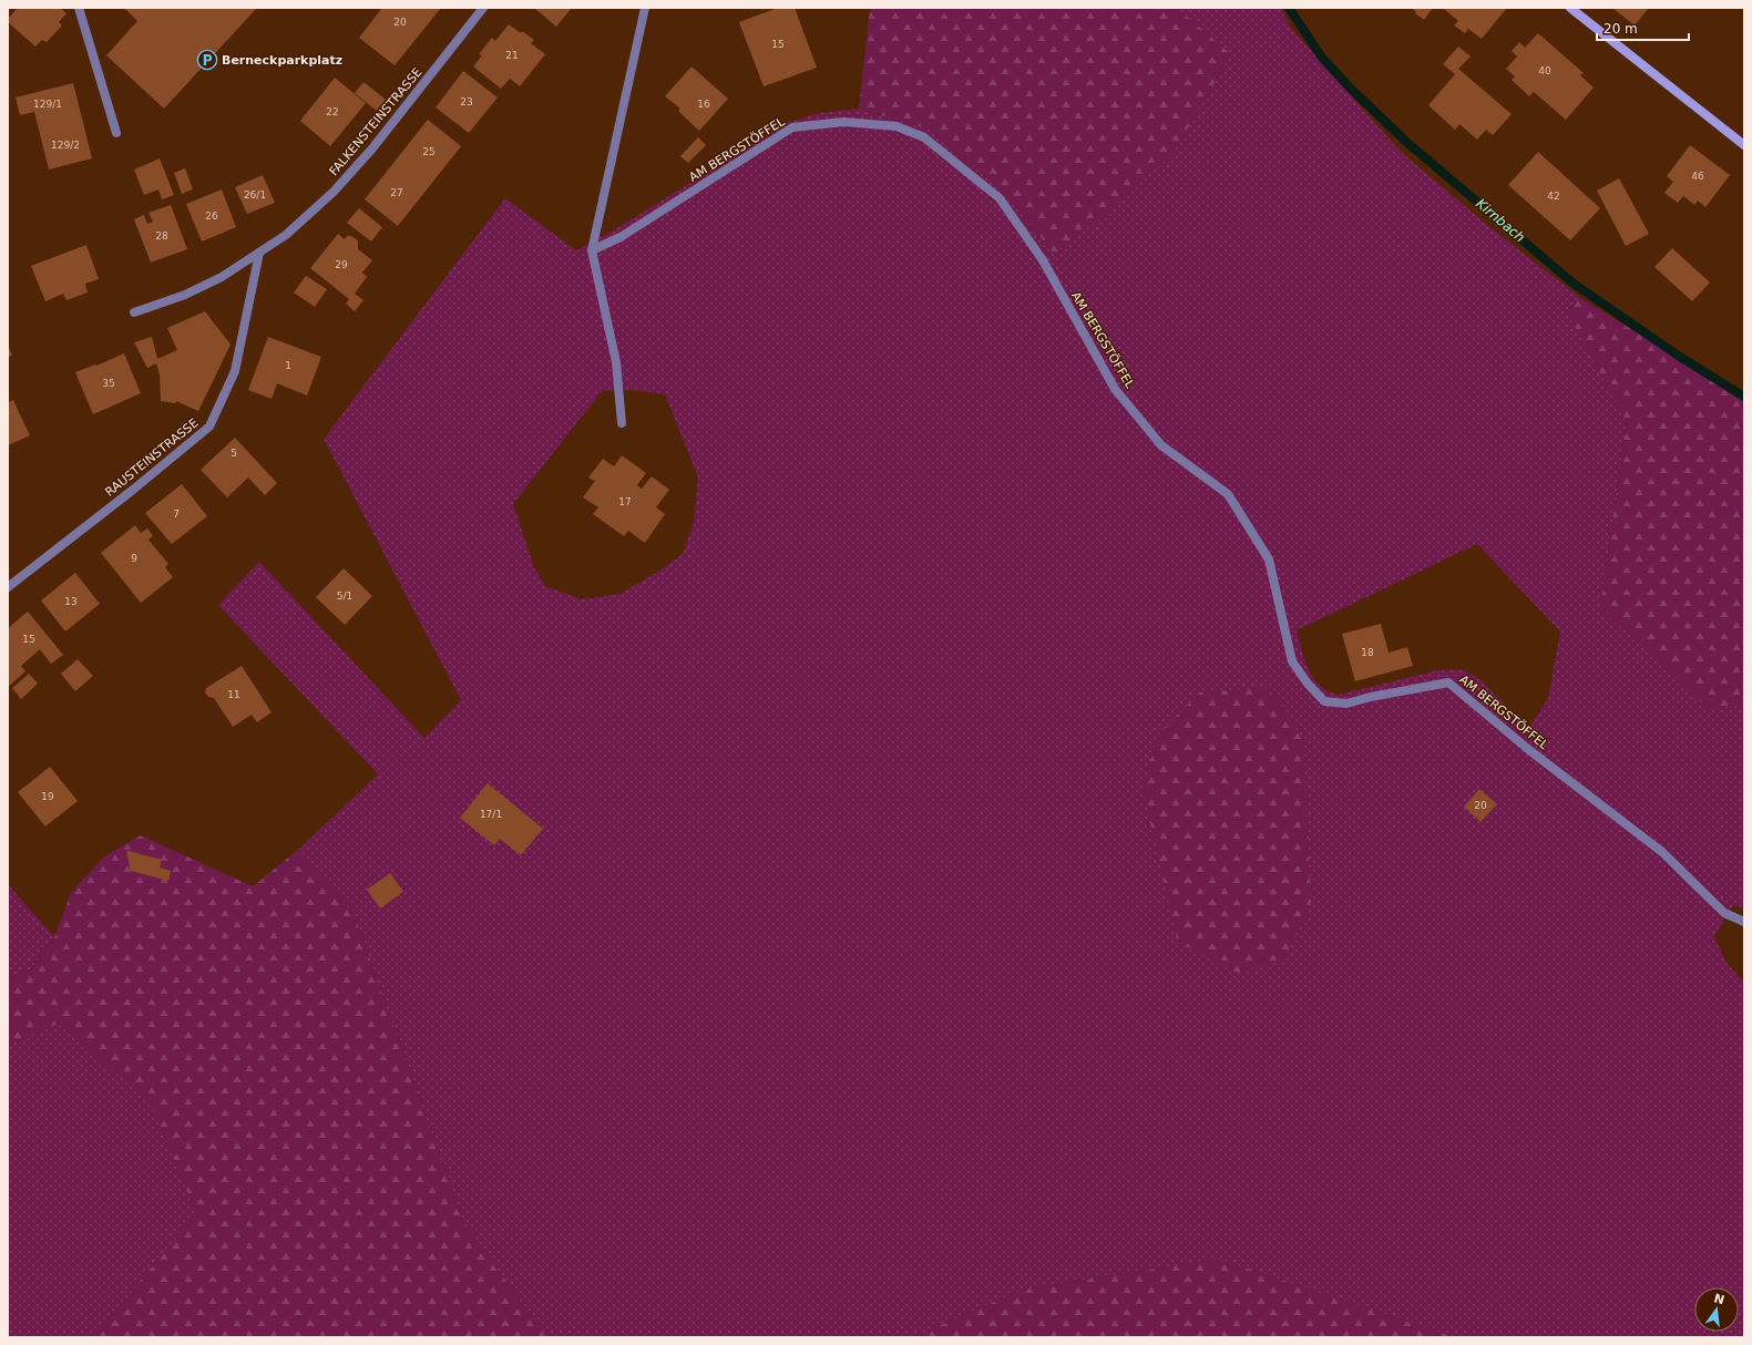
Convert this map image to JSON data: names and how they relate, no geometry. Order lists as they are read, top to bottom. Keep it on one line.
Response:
{"streets":{"street":["FALKENSTEINSTRASSE","AM BERGSTÖFFEL","RAUSTEINSTRASSE"]},"crossings":[["FALKENSTEINSTRASSE","RAUSTEINSTRASSE"]],"water":["Kirnbach"],"places":{"parking":["Berneckparkplatz"]},"house_numbers":["20","15","21","40","23","129/1","16","22","129/2","25","46","27","26/1","42","26","28","29","1","35","5","17","7","9","5/1","13","15","18","11","19","20","17/1"],"scale_bar":"20 m","north":"top"}
